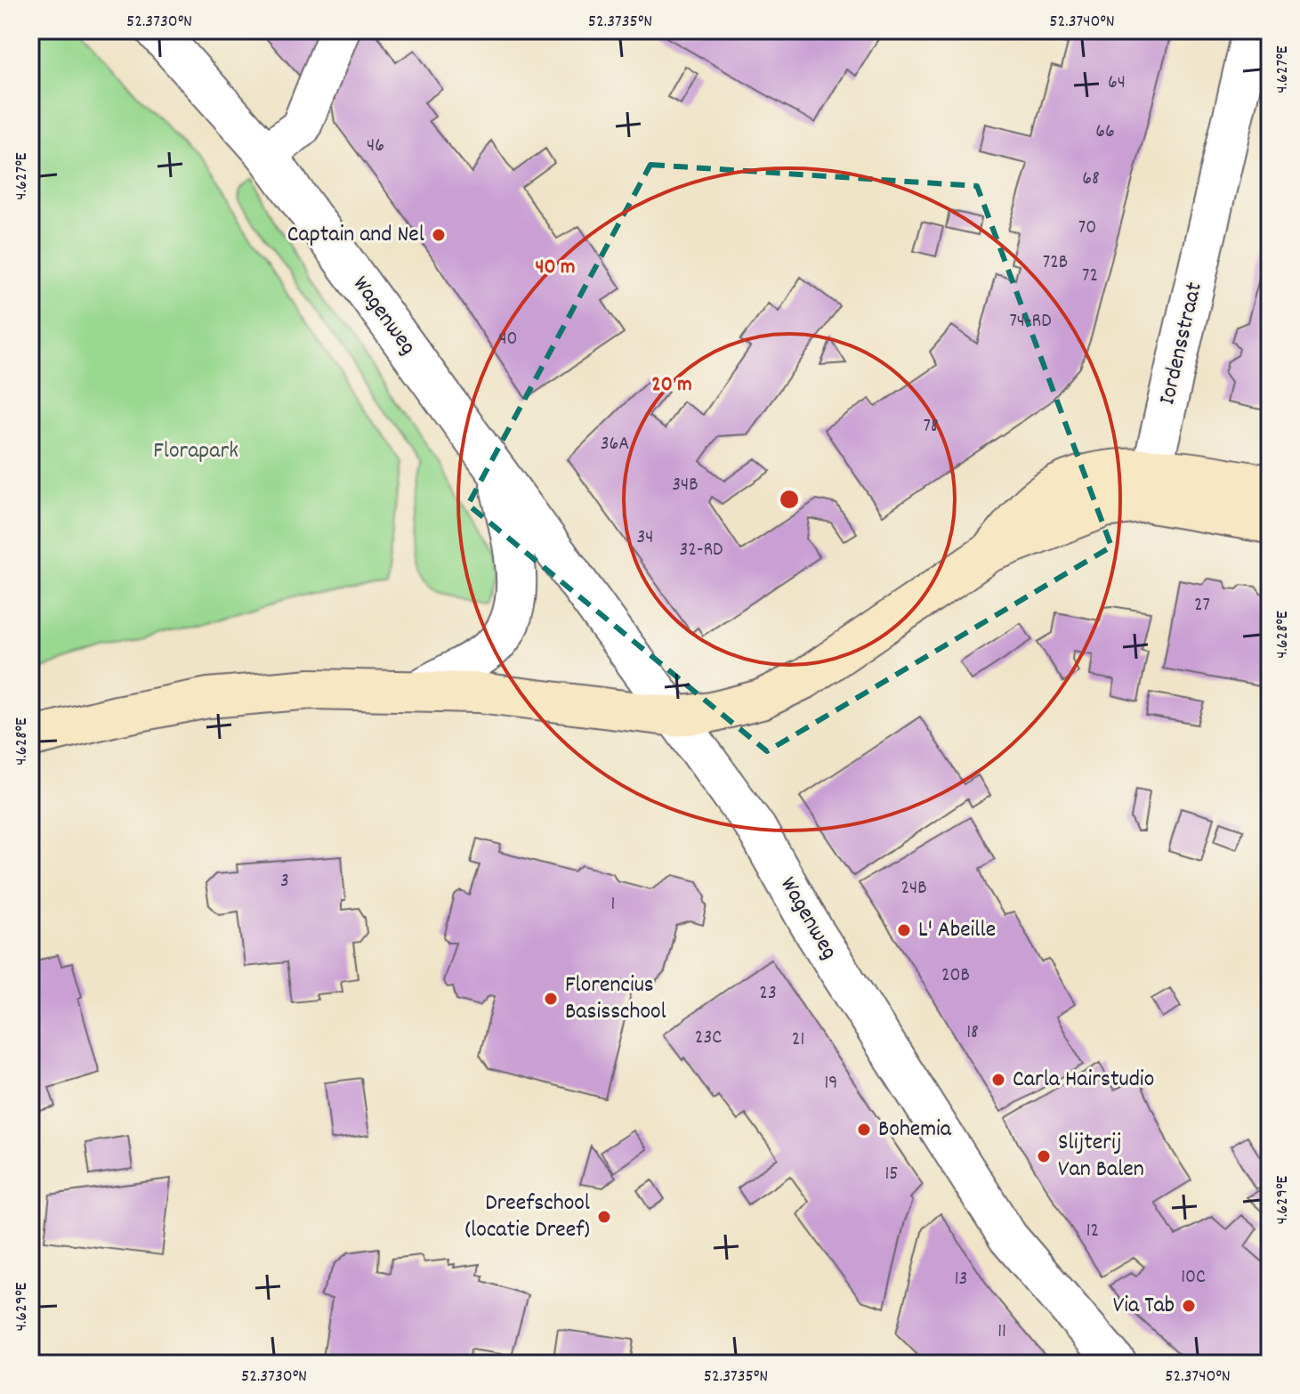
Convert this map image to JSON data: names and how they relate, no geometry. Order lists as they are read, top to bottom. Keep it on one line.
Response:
{"streets":{"street":["Wagenweg","Iordensstraat"]},"parks":["Florapark"],"places":["Captain and Nel","L' Abeille","Florencius Basisschool","Carla Hairstudio","Bohemia","Slijterij Van Balen","Dreefschool (locatie Dreef)","Via Tab"],"house_numbers":["64","66","46","68","70","72B","72","74-RD","40","78","36A","34B","34","32-RD","27","3","24B","1","20B","23","18","23C","21","19","15","12","10C","13","11"],"coordinates":["52.3730°N","52.3735°N","52.3740°N","4.627°E","4.628°E","4.629°E"],"rings":["40 m","20 m"]}
